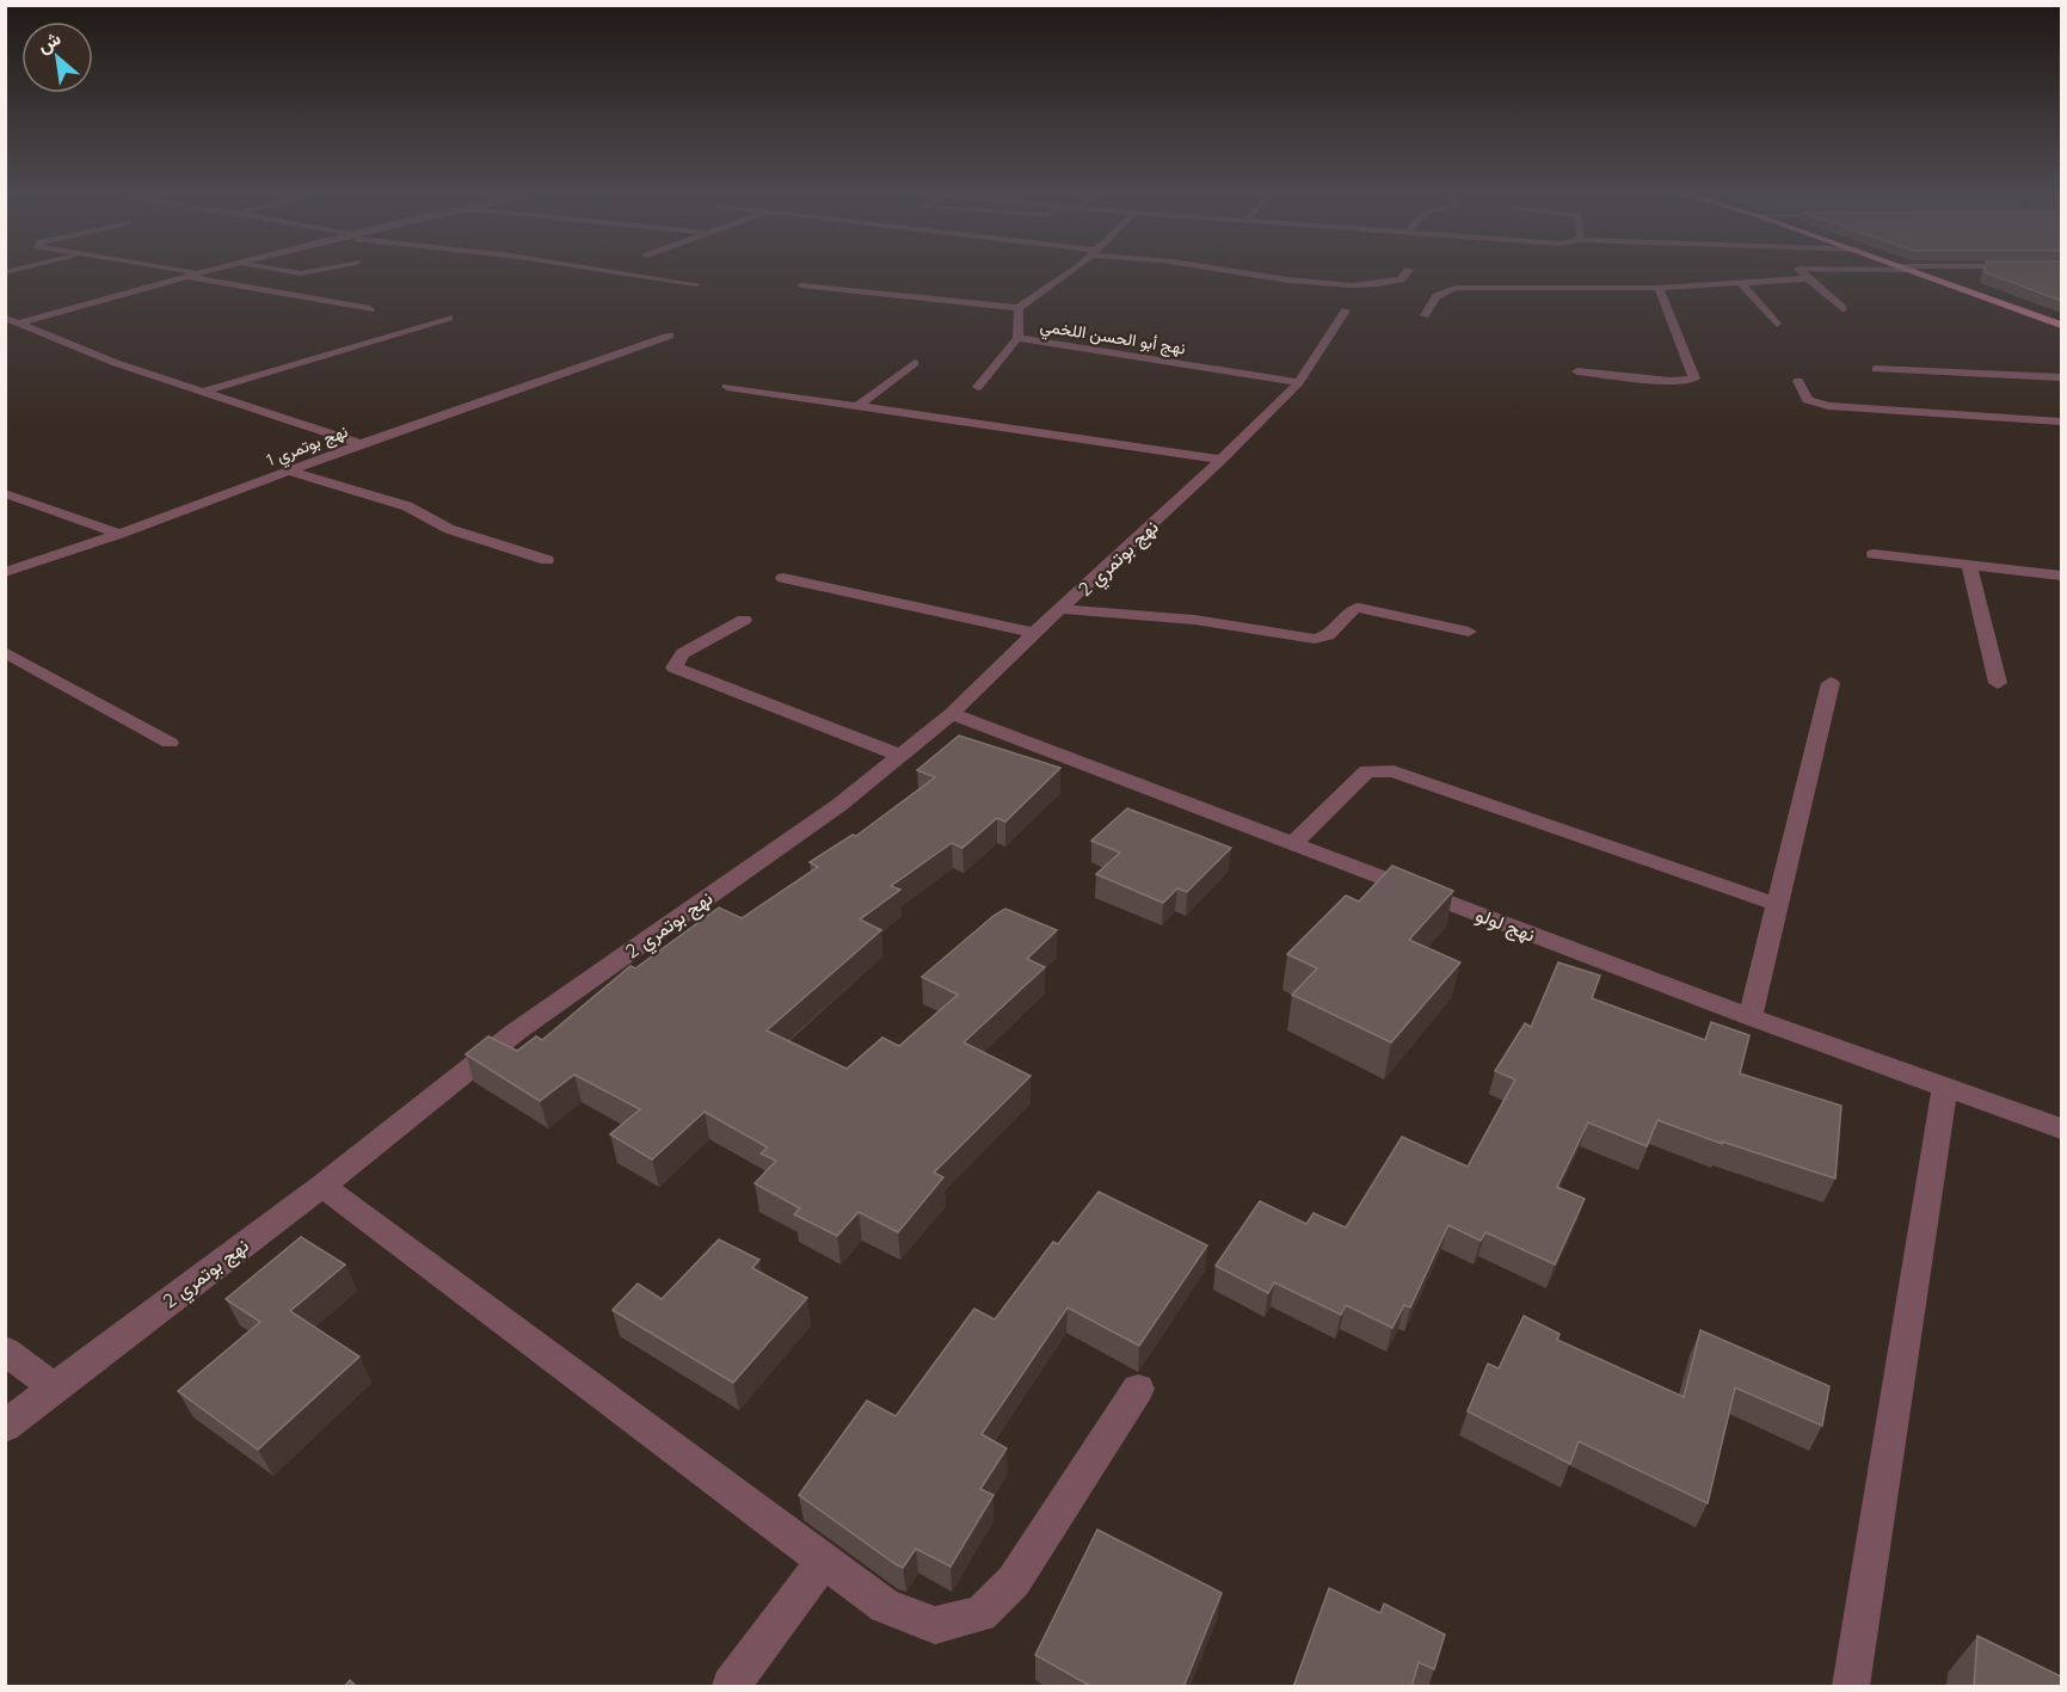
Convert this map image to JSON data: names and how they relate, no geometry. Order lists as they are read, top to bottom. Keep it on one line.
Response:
{"streets":{"street":["نهج أبو الحسن اللخمي","نهج بوتمري 1","نهج بوتمري 2","نهج لولو"]},"crossings":[["نهج أبو الحسن اللخمي","نهج بوتمري 2"],["نهج بوتمري 2","نهج لولو"]],"north":"top left"}
